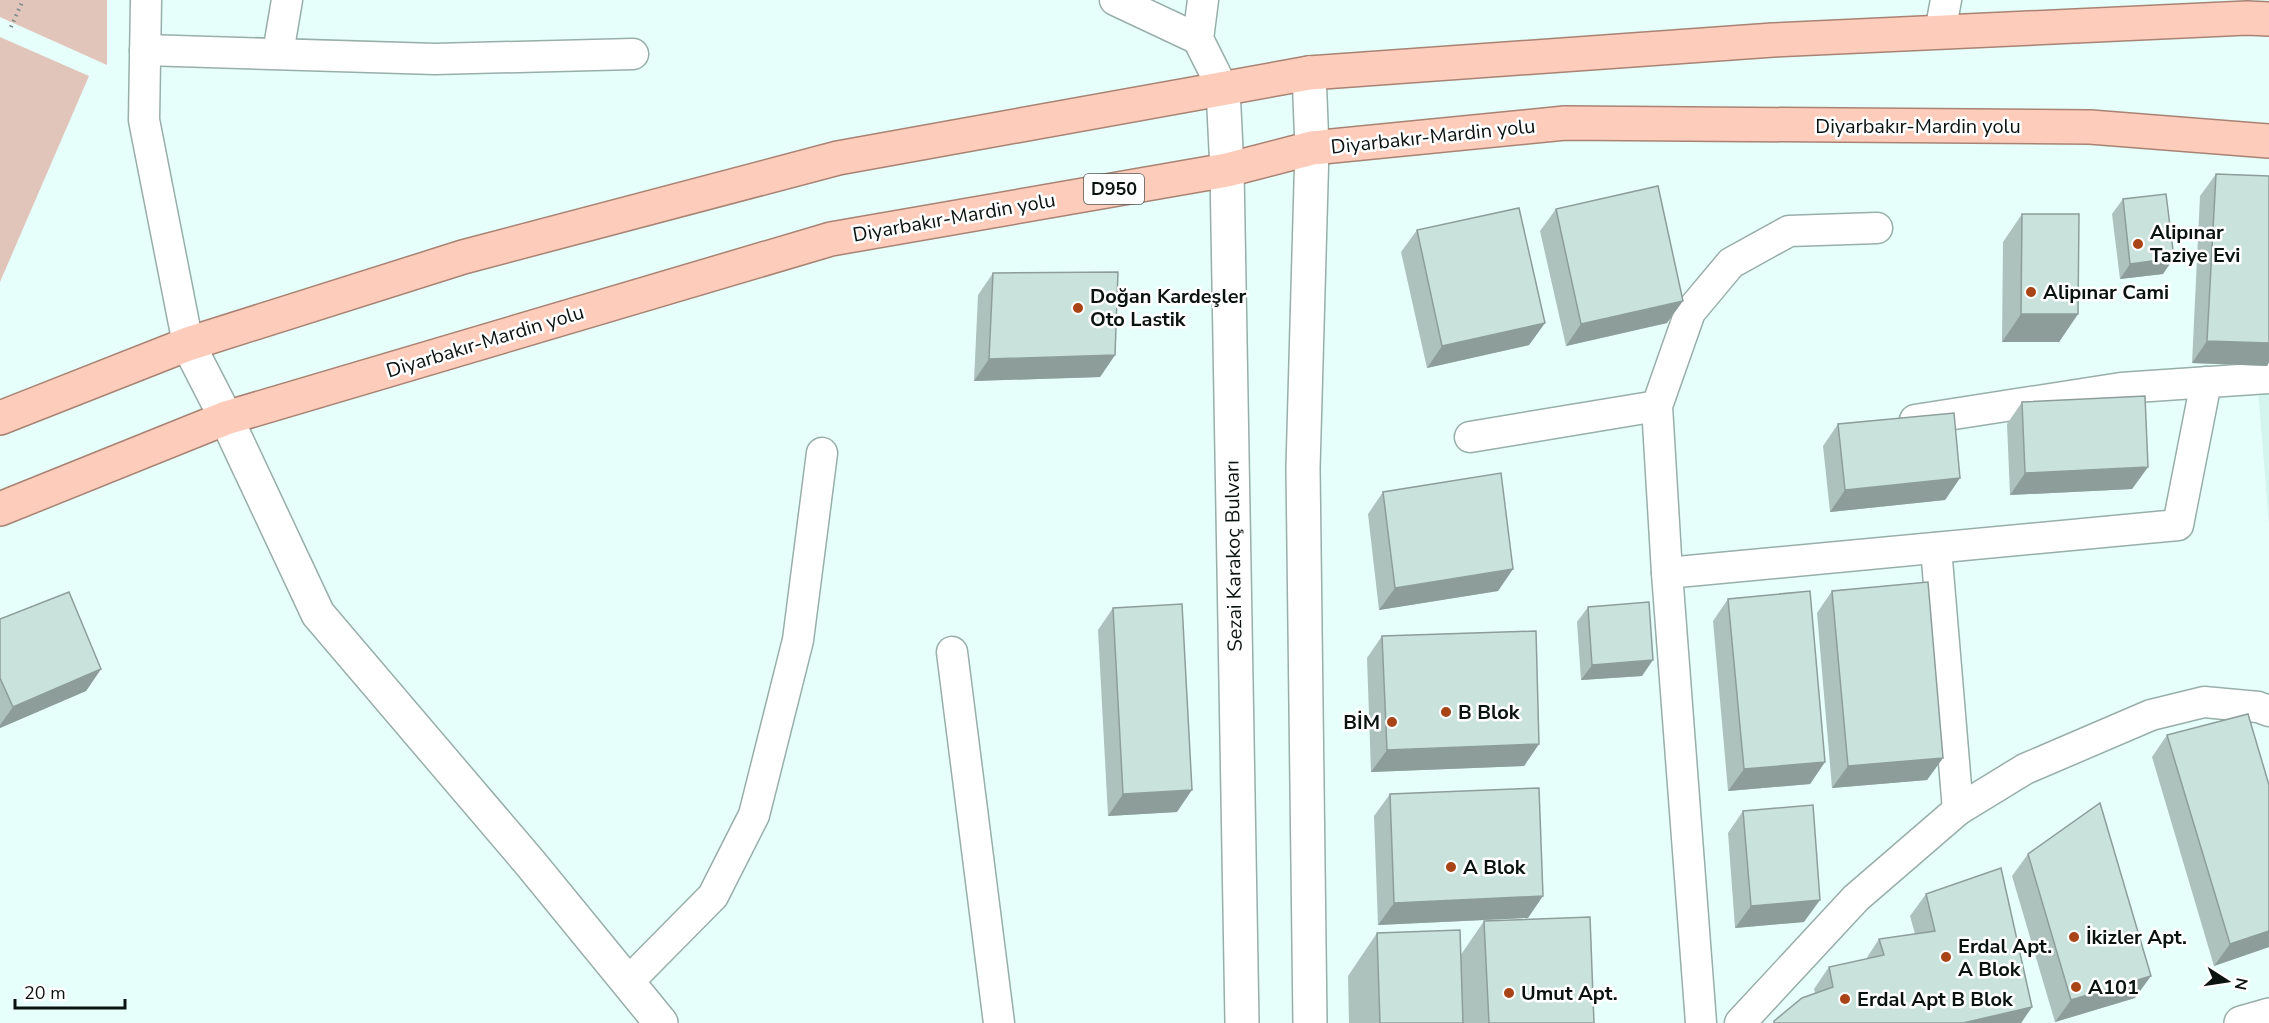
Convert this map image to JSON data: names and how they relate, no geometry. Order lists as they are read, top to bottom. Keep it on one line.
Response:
{"streets":{"highway":["Diyarbakır-Mardin yolu","D950"],"street":["Sezai Karakoç Bulvarı"]},"crossings":[["Diyarbakır-Mardin yolu","Sezai Karakoç Bulvarı"]],"places":["Alipınar Taziye Evi","Alipınar Cami","Doğan Kardeşler Oto Lastik","B Blok","BİM","A Blok","İkizler Apt.","Erdal Apt. A Blok","A101","Umut Apt.","Erdal Apt B Blok"],"scale_bar":"20 m","north":"right"}
